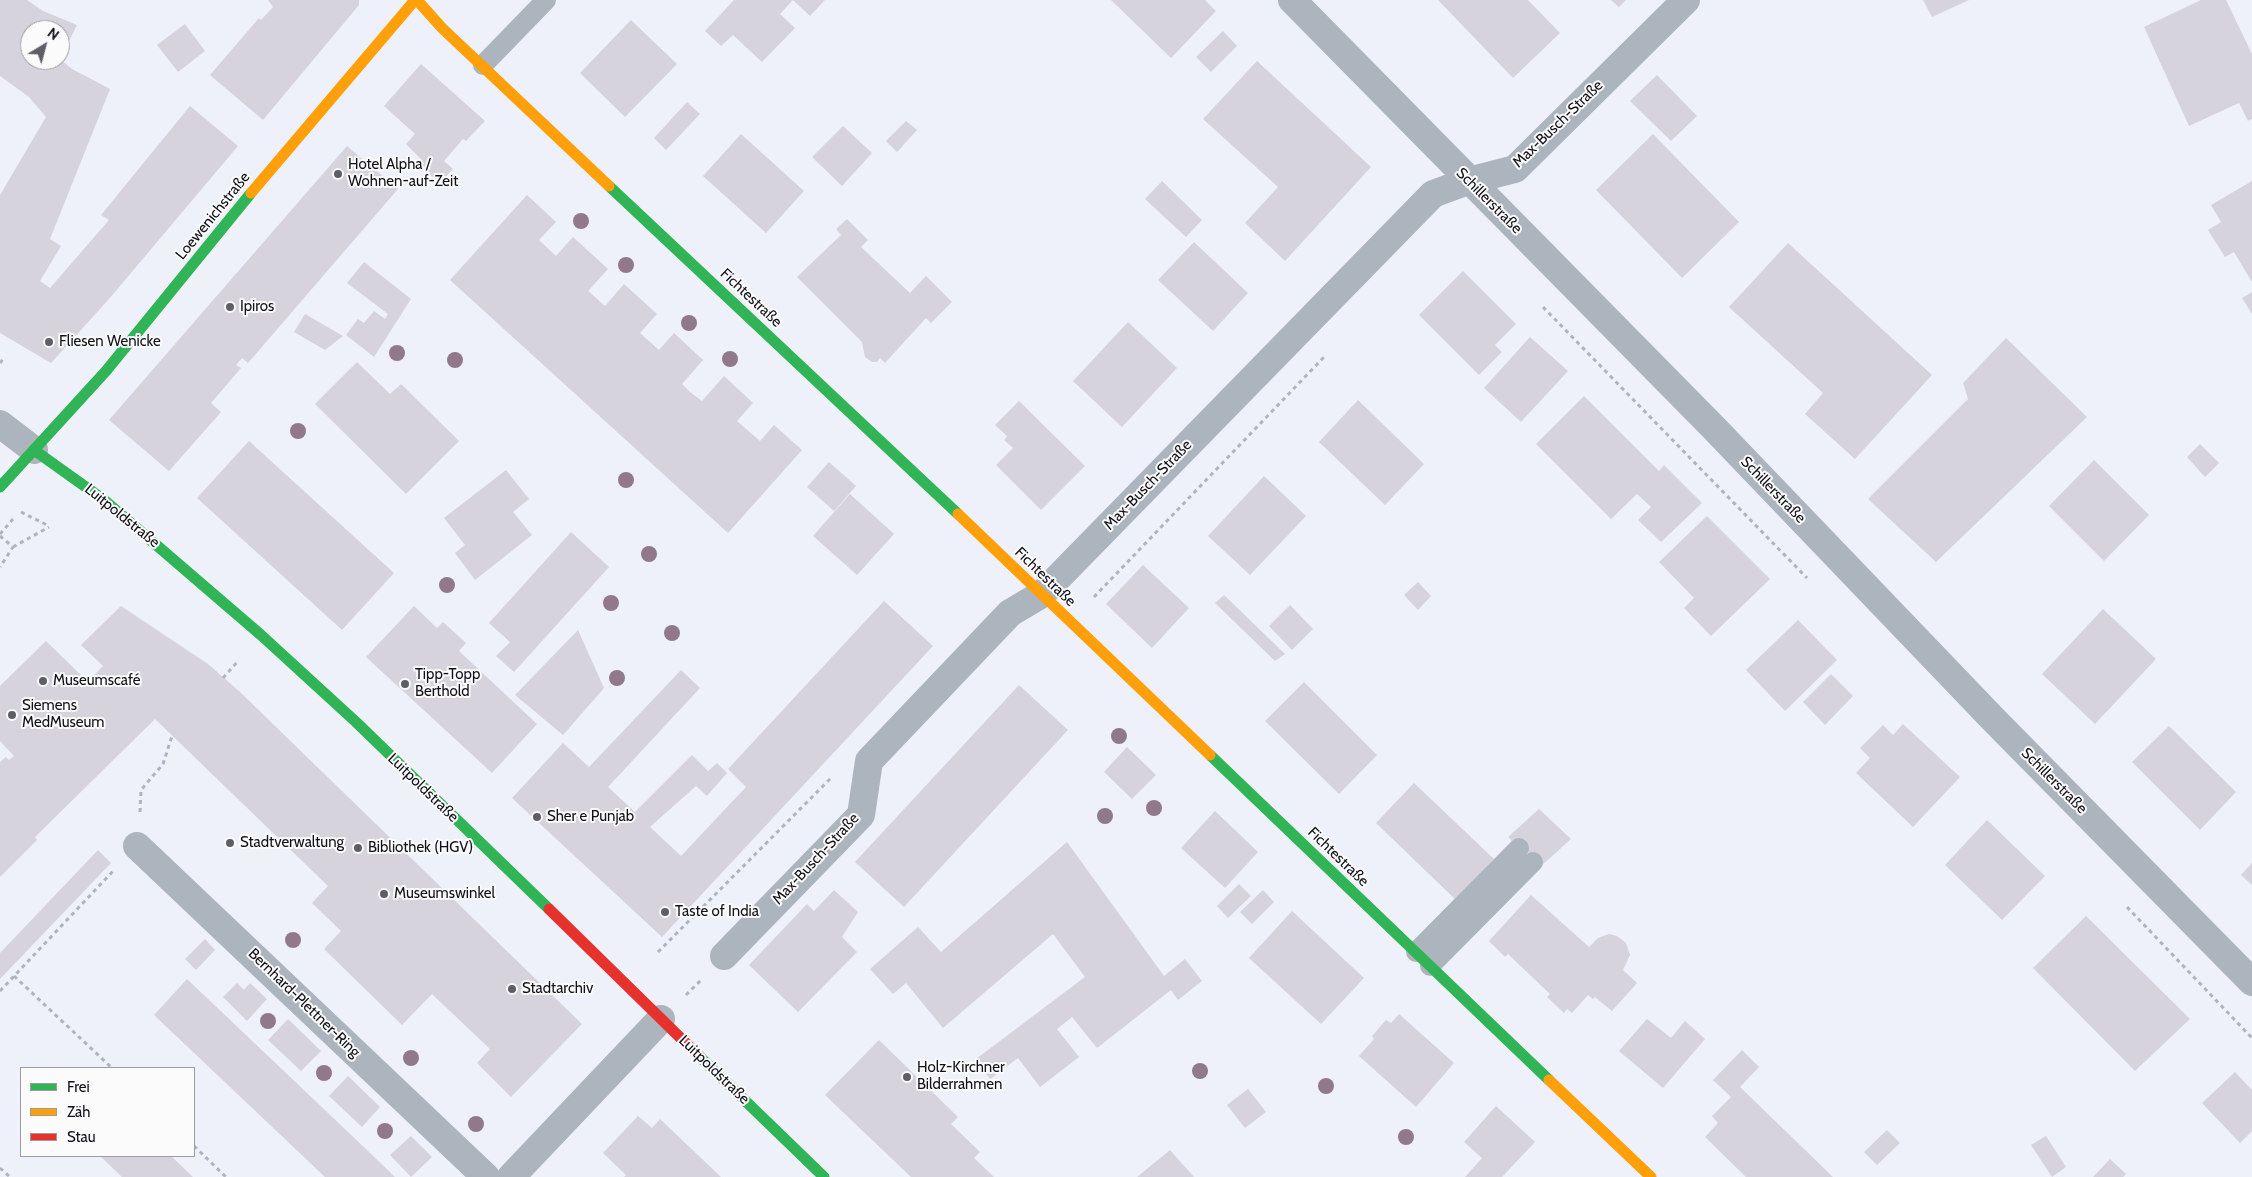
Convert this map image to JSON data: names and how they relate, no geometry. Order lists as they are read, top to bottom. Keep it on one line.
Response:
{"streets":{"street":["Max-Busch-Straße","Schillerstraße","Loewenichstraße","Fichtestraße","Luitpoldstraße","Bernhard-Plettner-Ring"]},"crossings":[["Max-Busch-Straße","Schillerstraße"],["Max-Busch-Straße","Fichtestraße"],["Loewenichstraße","Fichtestraße"],["Loewenichstraße","Luitpoldstraße"]],"places":["Hotel Alpha / Wohnen-auf-Zeit","Ipiros","Fliesen Wenicke","Museumscafé","Tipp-Topp Berthold","Siemens MedMuseum","Sher e Punjab","Stadtverwaltung","Bibliothek (HGV)","Museumswinkel","Taste of India","Stadtarchiv","Holz-Kirchner Bilderrahmen"],"legend":["Frei","Zäh","Stau"],"north":"top right"}
